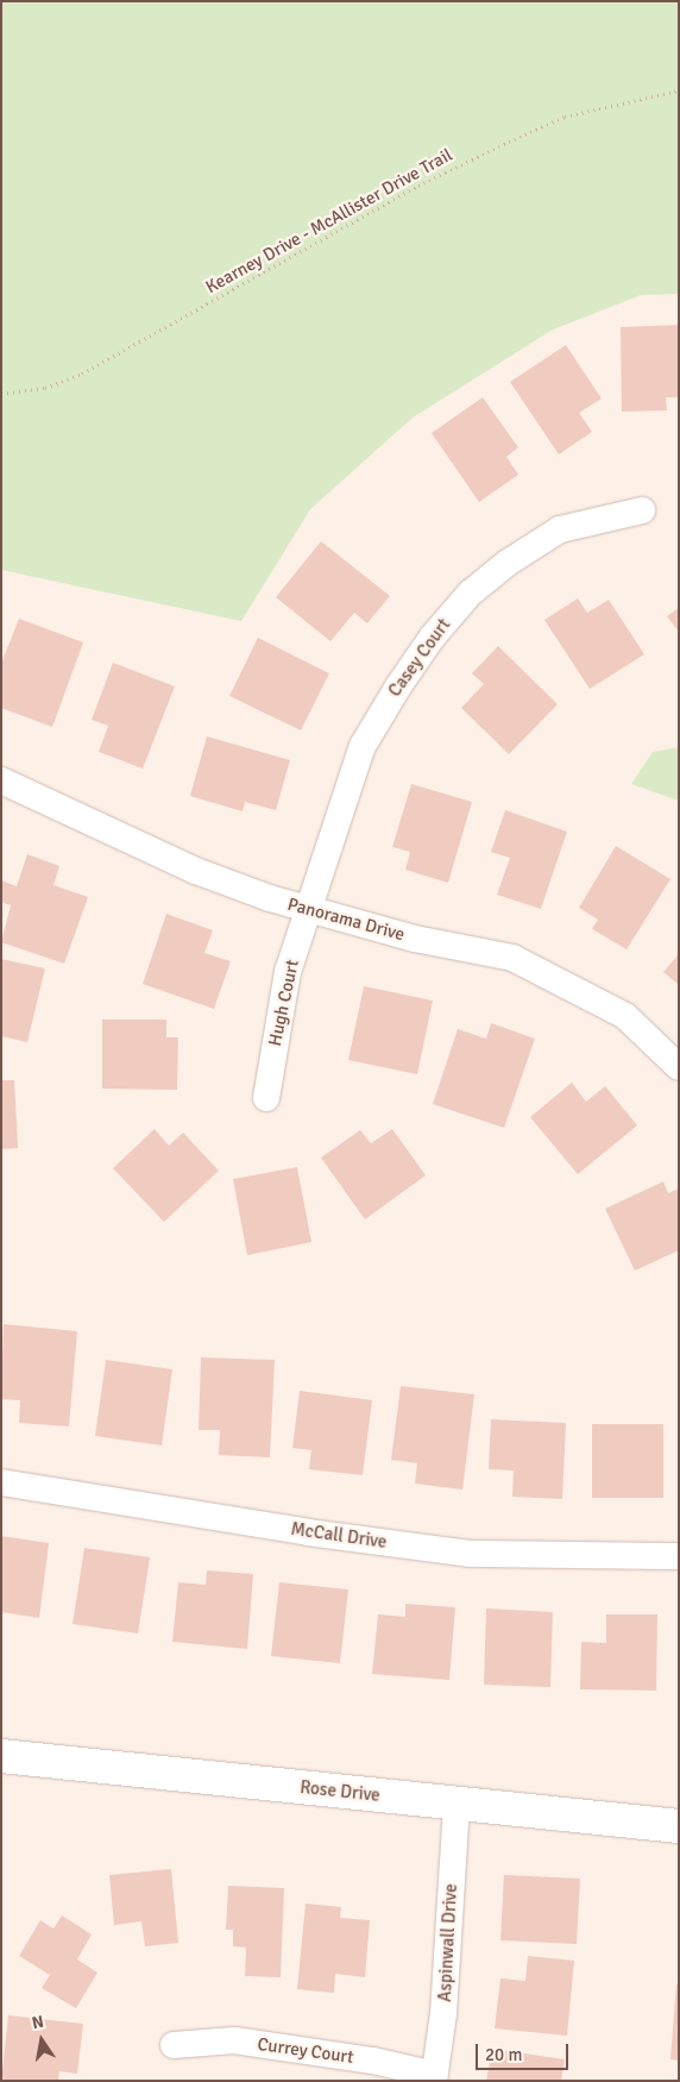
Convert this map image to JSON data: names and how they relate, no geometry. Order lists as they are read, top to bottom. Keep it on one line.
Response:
{"streets":{"main road":["Rose Drive"],"street":["Casey Court","Panorama Drive","Hugh Court","McCall Drive","Aspinwall Drive","Currey Court"],"path":["Kearney Drive - McAllister Drive Trail"]},"crossings":[["Casey Court","Panorama Drive"],["Casey Court","Hugh Court"],["Panorama Drive","Hugh Court"],["Rose Drive","Aspinwall Drive"],["Aspinwall Drive","Currey Court"]],"scale_bar":"20 m","north":"top"}
